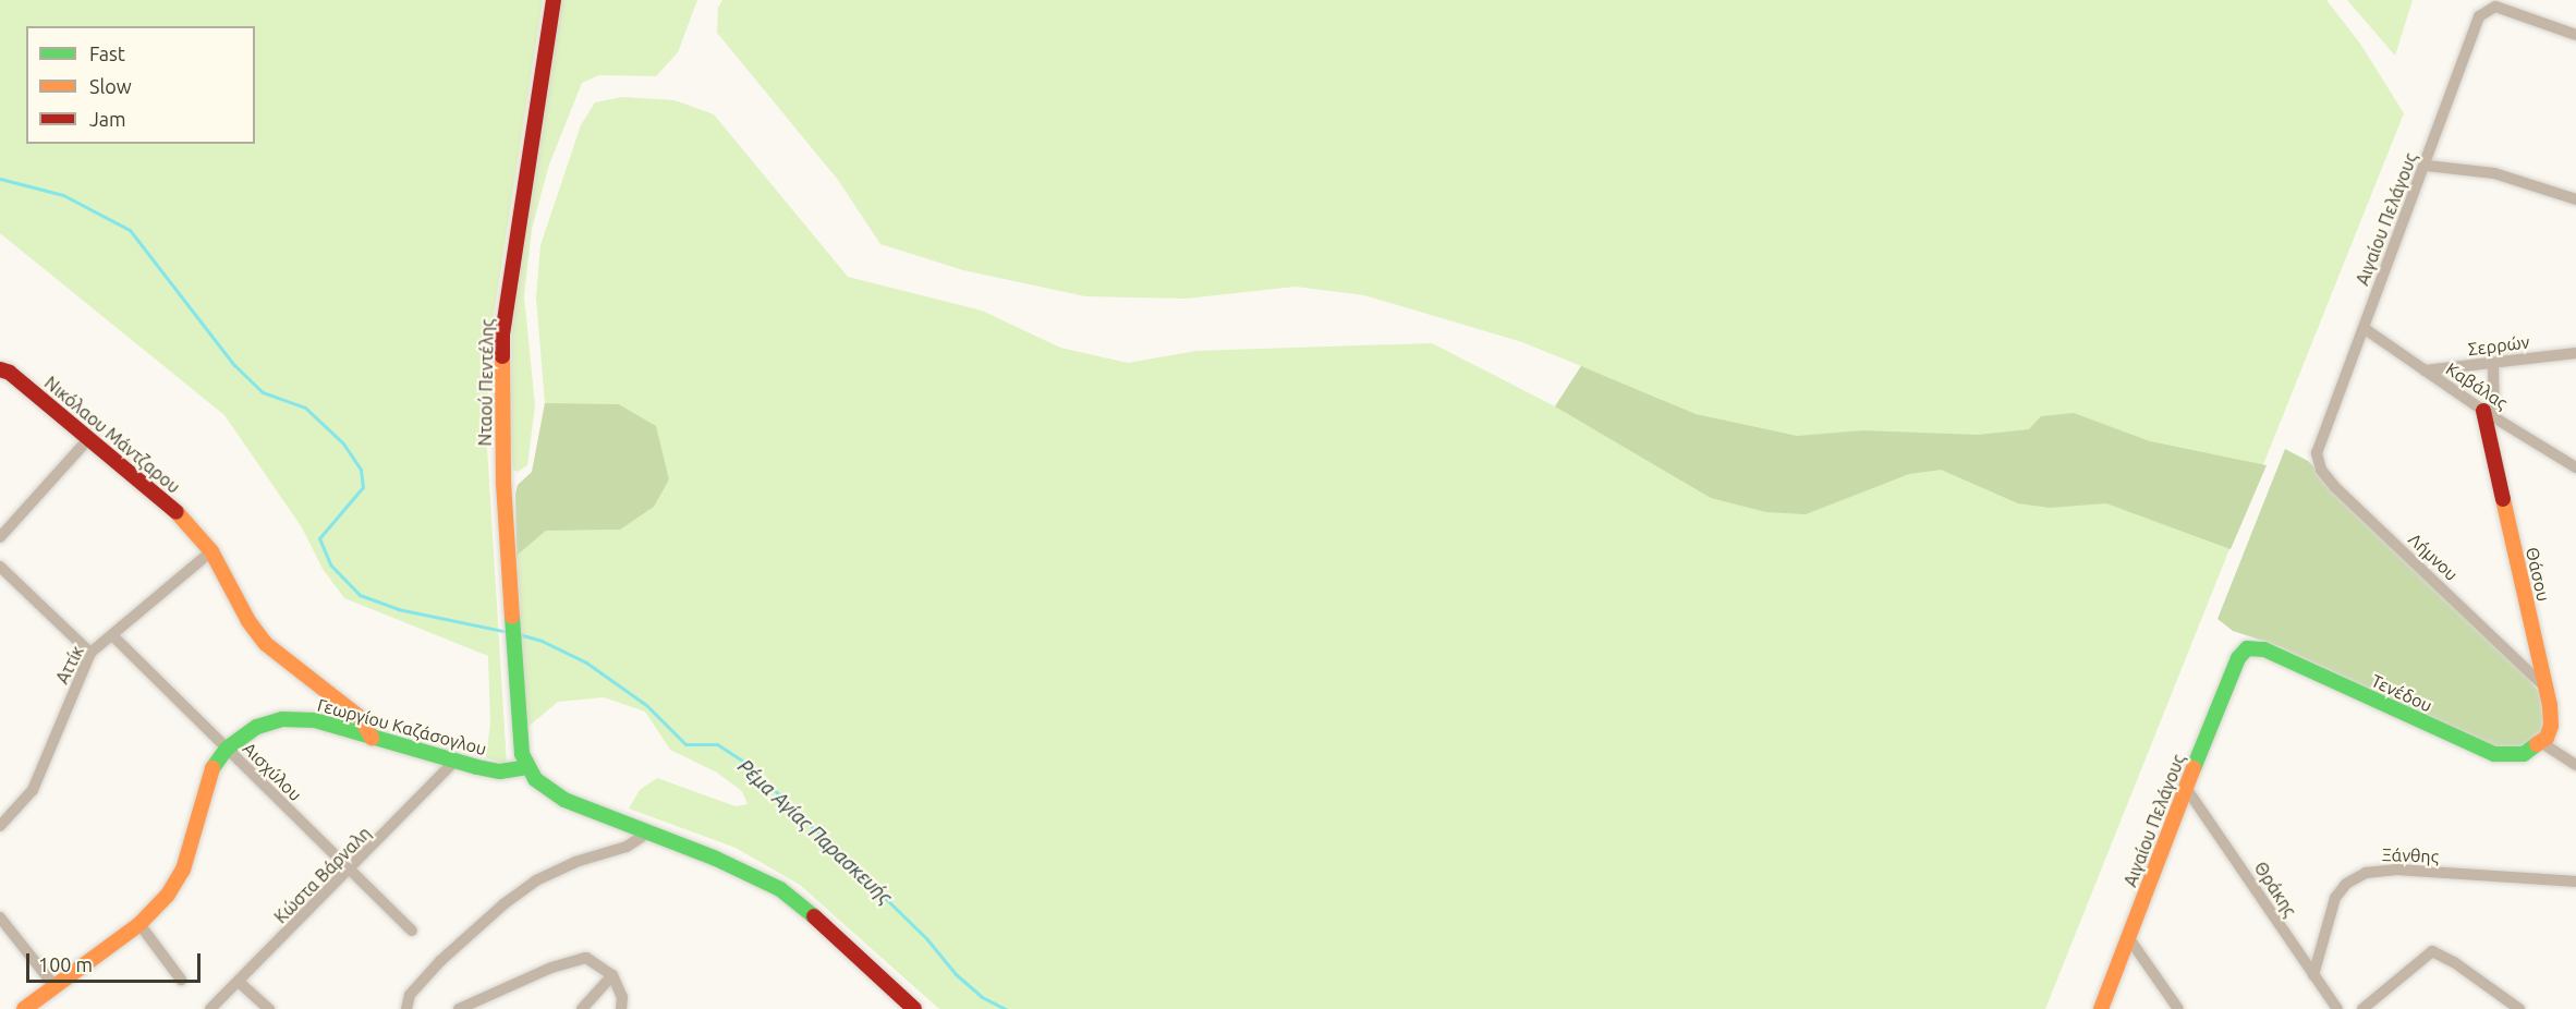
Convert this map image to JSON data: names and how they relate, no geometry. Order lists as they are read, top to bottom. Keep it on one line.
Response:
{"streets":{"street":["Αιγαίου Πελάγους","Σερρών","Νταού Πεντέλης","Καβάλας","Νικόλαου Μάντζαρου","Λήμνου","Θάσου","Αττίκ","Τενέδου","Γεωργίου Καζάσογλου","Αισχύλου","Ξάνθης","Κώστα Βάρναλη","Θράκης"]},"crossings":[["Αιγαίου Πελάγους","Καβάλας"],["Αιγαίου Πελάγους","Λήμνου"],["Αιγαίου Πελάγους","Τενέδου"],["Αιγαίου Πελάγους","Θράκης"],["Σερρών","Καβάλας"],["Νταού Πεντέλης","Γεωργίου Καζάσογλου"],["Καβάλας","Θάσου"],["Νικόλαου Μάντζαρου","Αττίκ"],["Νικόλαου Μάντζαρου","Γεωργίου Καζάσογλου"],["Λήμνου","Θάσου"],["Θάσου","Τενέδου"],["Αττίκ","Αισχύλου"],["Γεωργίου Καζάσογλου","Αισχύλου"],["Γεωργίου Καζάσογλου","Κώστα Βάρναλη"],["Αισχύλου","Κώστα Βάρναλη"],["Ξάνθης","Θράκης"]],"water":["Ρέμα Αγίας Παρασκευής"],"legend":["Fast","Slow","Jam"],"scale_bar":"100 m"}
